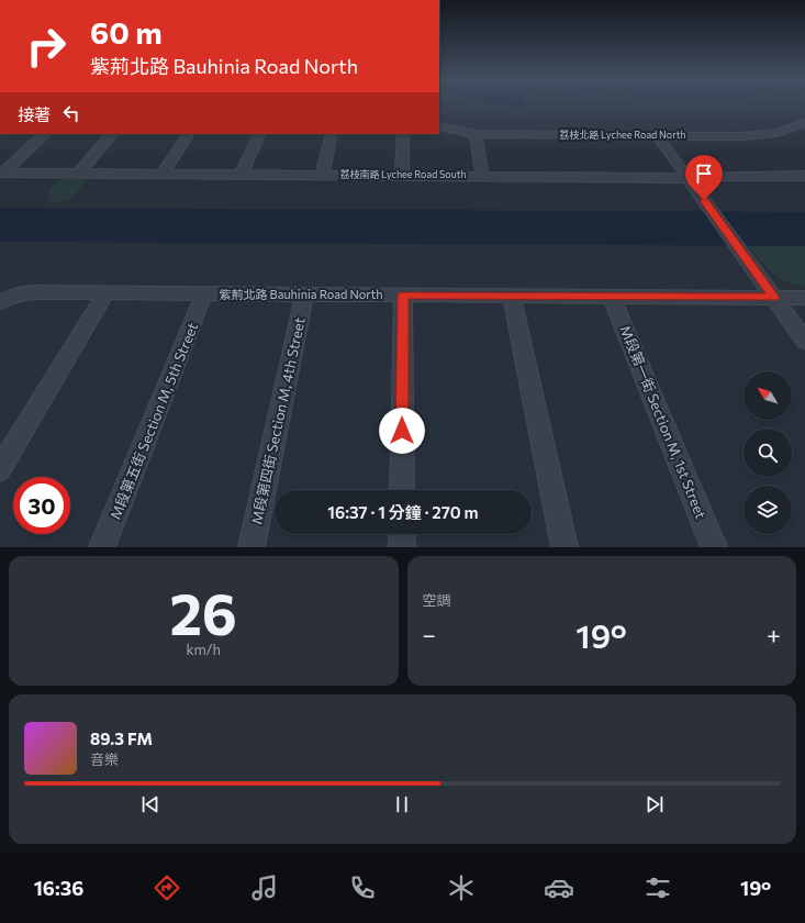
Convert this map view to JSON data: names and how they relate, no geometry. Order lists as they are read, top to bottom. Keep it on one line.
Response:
{"streets":{"street":["荔枝北路 Lychee Road North","荔枝南路 Lychee Road South","紫荊北路 Bauhinia Road North","M段第五街 Section M, 5th Street","M段第四街 Section M, 4th Street","M段第一街 Section M, 1st Street"]},"crossings":[["紫荊北路 Bauhinia Road North","M段第五街 Section M, 5th Street"],["紫荊北路 Bauhinia Road North","M段第四街 Section M, 4th Street"],["紫荊北路 Bauhinia Road North","M段第一街 Section M, 1st Street"]],"north":"top left","page":{"turn":["60 m","紫荊北路 Bauhinia Road North"],"then":"接著","limit":"30","trip":"16:37 · 1 分鐘 · 270 m","tile":[["26","km/h"],"空調"],"heat":["−","19°","+"],"song":["89.3 FM","音樂"],"tabs":["16:36","19°"]}}
